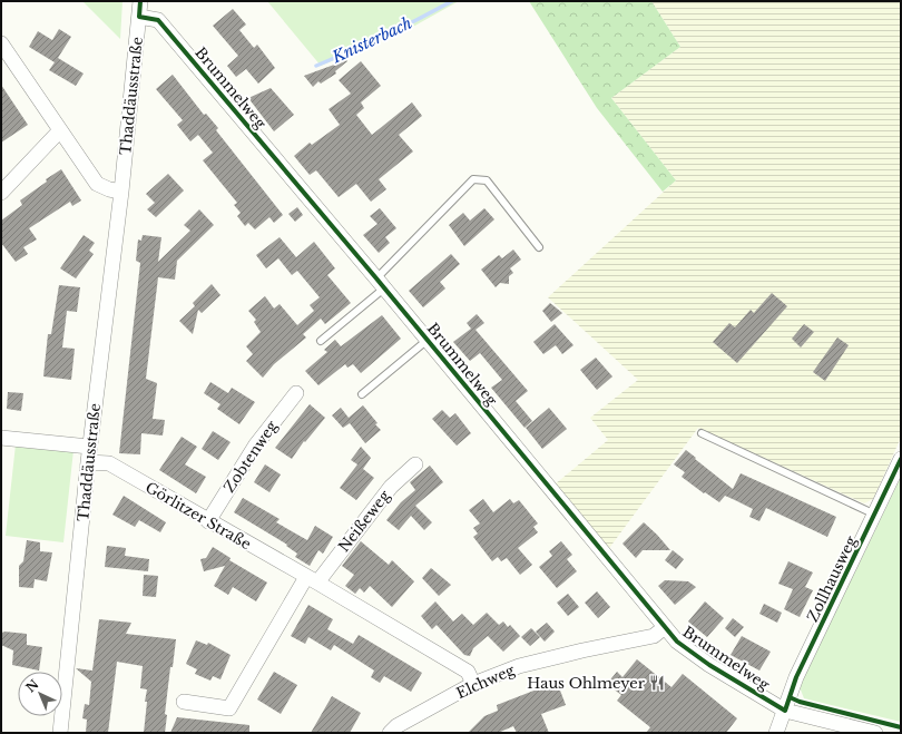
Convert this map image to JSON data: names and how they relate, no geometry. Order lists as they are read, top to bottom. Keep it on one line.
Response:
{"streets":{"street":["Brummelweg","Thaddäusstraße","Zobtenweg","Görlitzer Straße","Neißeweg","Zollhausweg","Elchweg"]},"crossings":[["Brummelweg","Thaddäusstraße"],["Brummelweg","Zollhausweg"],["Brummelweg","Elchweg"],["Thaddäusstraße","Görlitzer Straße"],["Zobtenweg","Görlitzer Straße"],["Görlitzer Straße","Neißeweg"],["Görlitzer Straße","Elchweg"]],"water":["Knisterbach"],"places":{"restaurant":["Haus Ohlmeyer"]},"north":"top left"}
